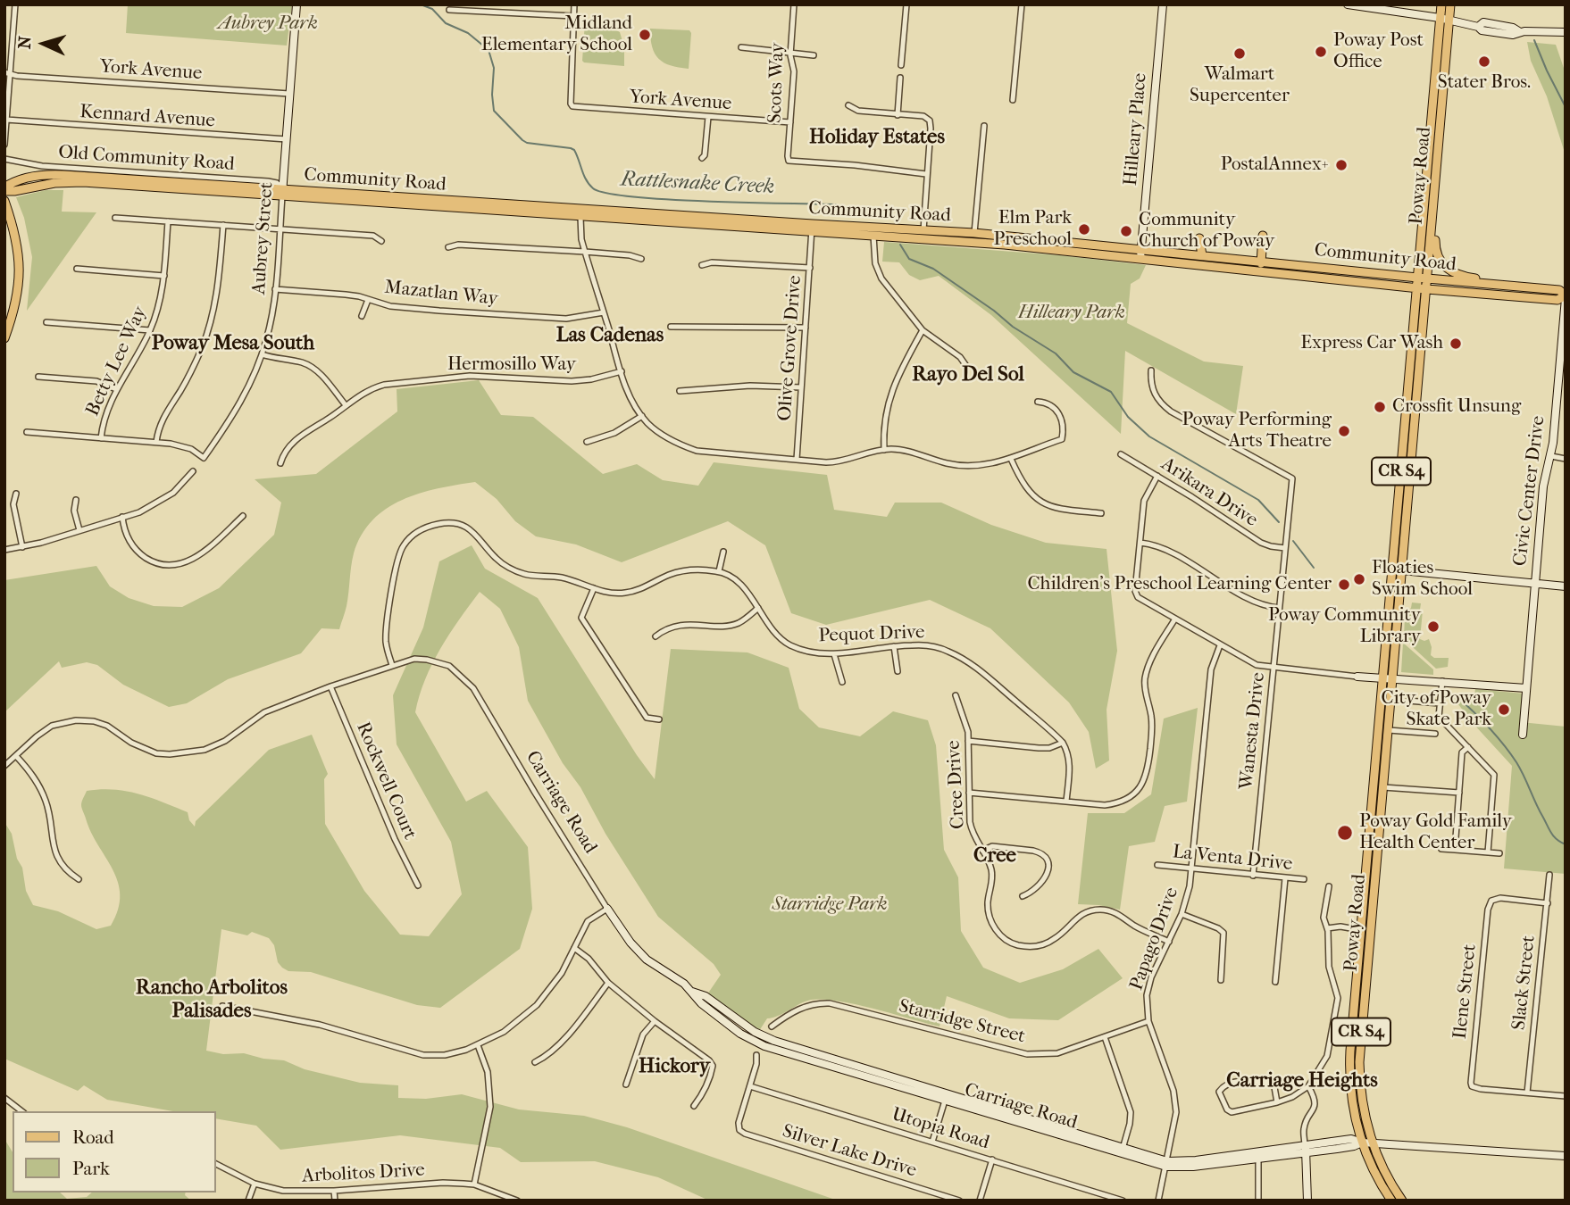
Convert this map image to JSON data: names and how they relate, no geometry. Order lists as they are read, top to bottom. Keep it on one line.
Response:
{"streets":{"main road":["Poway Road","Community Road","CR S4"],"street":["York Avenue","Scots Way","Kennard Avenue","Hilleary Place","Old Community Road","Aubrey Street","Mazatlan Way","Olive Grove Drive","Betty Lee Way","Hermosillo Way","Civic Center Drive","Arikara Drive","Pequot Drive","Wanesta Drive","Rockwell Court","Cree Drive","Carriage Road","La Venta Drive","Papago Drive","Slack Street","Ilene Street","Starridge Street","Utopia Road","Silver Lake Drive","Arbolitos Drive"]},"crossings":[["York Avenue","Scots Way"],["York Avenue","Aubrey Street"],["Kennard Avenue","Aubrey Street"],["Hilleary Place","Community Road"],["Old Community Road","Community Road"],["Old Community Road","Aubrey Street"],["Poway Road","Community Road"],["Poway Road","Carriage Road"],["Community Road","Aubrey Street"],["Community Road","Olive Grove Drive"],["Community Road","Civic Center Drive"],["Aubrey Street","Mazatlan Way"],["Arikara Drive","Wanesta Drive"],["Wanesta Drive","La Venta Drive"],["Rockwell Court","Carriage Road"],["Cree Drive","Papago Drive"],["Carriage Road","Papago Drive"],["La Venta Drive","Papago Drive"],["Papago Drive","Starridge Street"],["Slack Street","Ilene Street"],["Utopia Road","Silver Lake Drive"]],"districts":["Holiday Estates","Las Cadenas","Poway Mesa South","Rayo Del Sol","Cree","Rancho Arbolitos Palisades","Hickory","Carriage Heights"],"water":["Rattlesnake Creek"],"parks":["Aubrey Park","Hilleary Park","Starridge Park"],"places":["Midland Elementary School","Poway Post Office","Walmart Supercenter","Stater Bros.","PostalAnnex+","Elm Park Preschool","Community Church of Poway","Express Car Wash","Crossfit Unsung","Poway Performing Arts Theatre","Floaties Swim School","Children's Preschool Learning Center","Poway Community Library","City of Poway Skate Park","Poway Gold Family Health Center"],"legend":["Road","Park"],"north":"left"}
